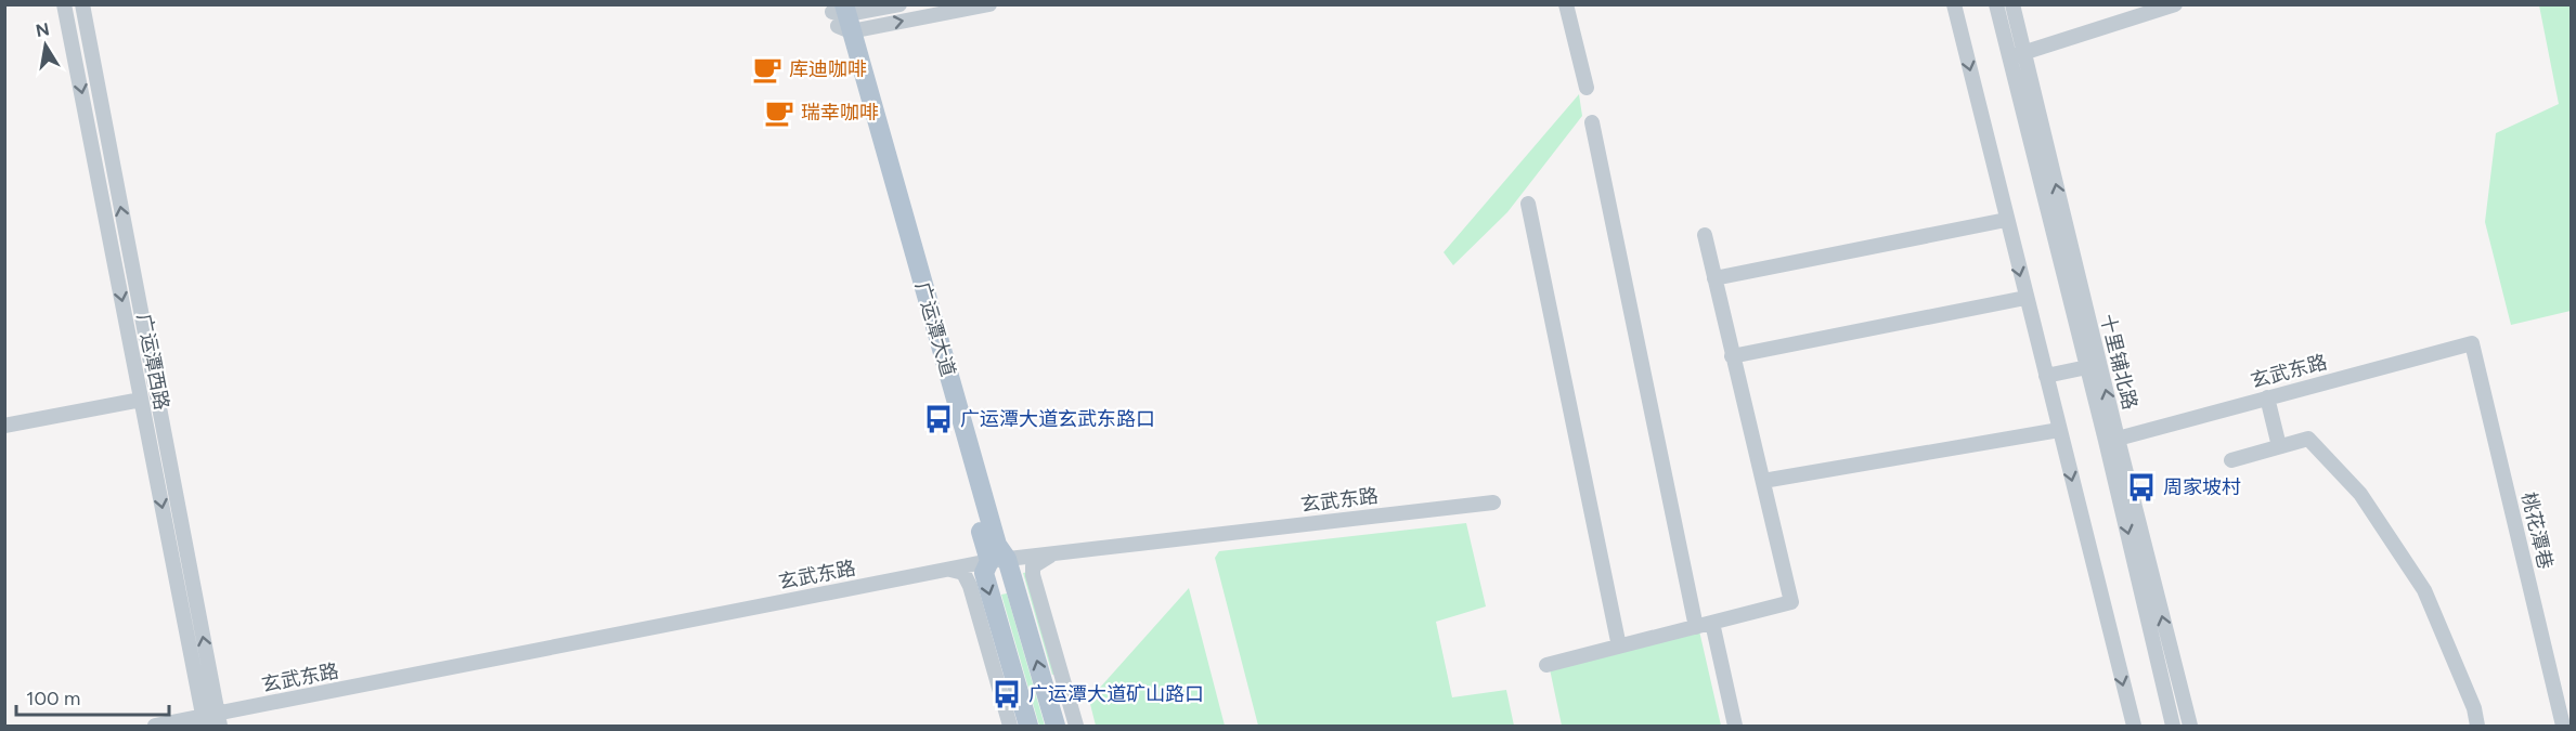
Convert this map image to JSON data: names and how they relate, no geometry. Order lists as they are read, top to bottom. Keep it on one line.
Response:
{"streets":{"main road":["广运潭大道"],"street":["广运潭西路","十里铺北路","玄武东路","桃花潭巷"]},"crossings":[["广运潭大道","玄武东路"],["广运潭西路","玄武东路"],["十里铺北路","玄武东路"],["玄武东路","桃花潭巷"]],"places":{"cafe":["库迪咖啡","瑞幸咖啡"],"bus stop":["广运潭大道玄武东路口","周家坡村","广运潭大道矿山路口"]},"scale_bar":"100 m","north":"top"}
